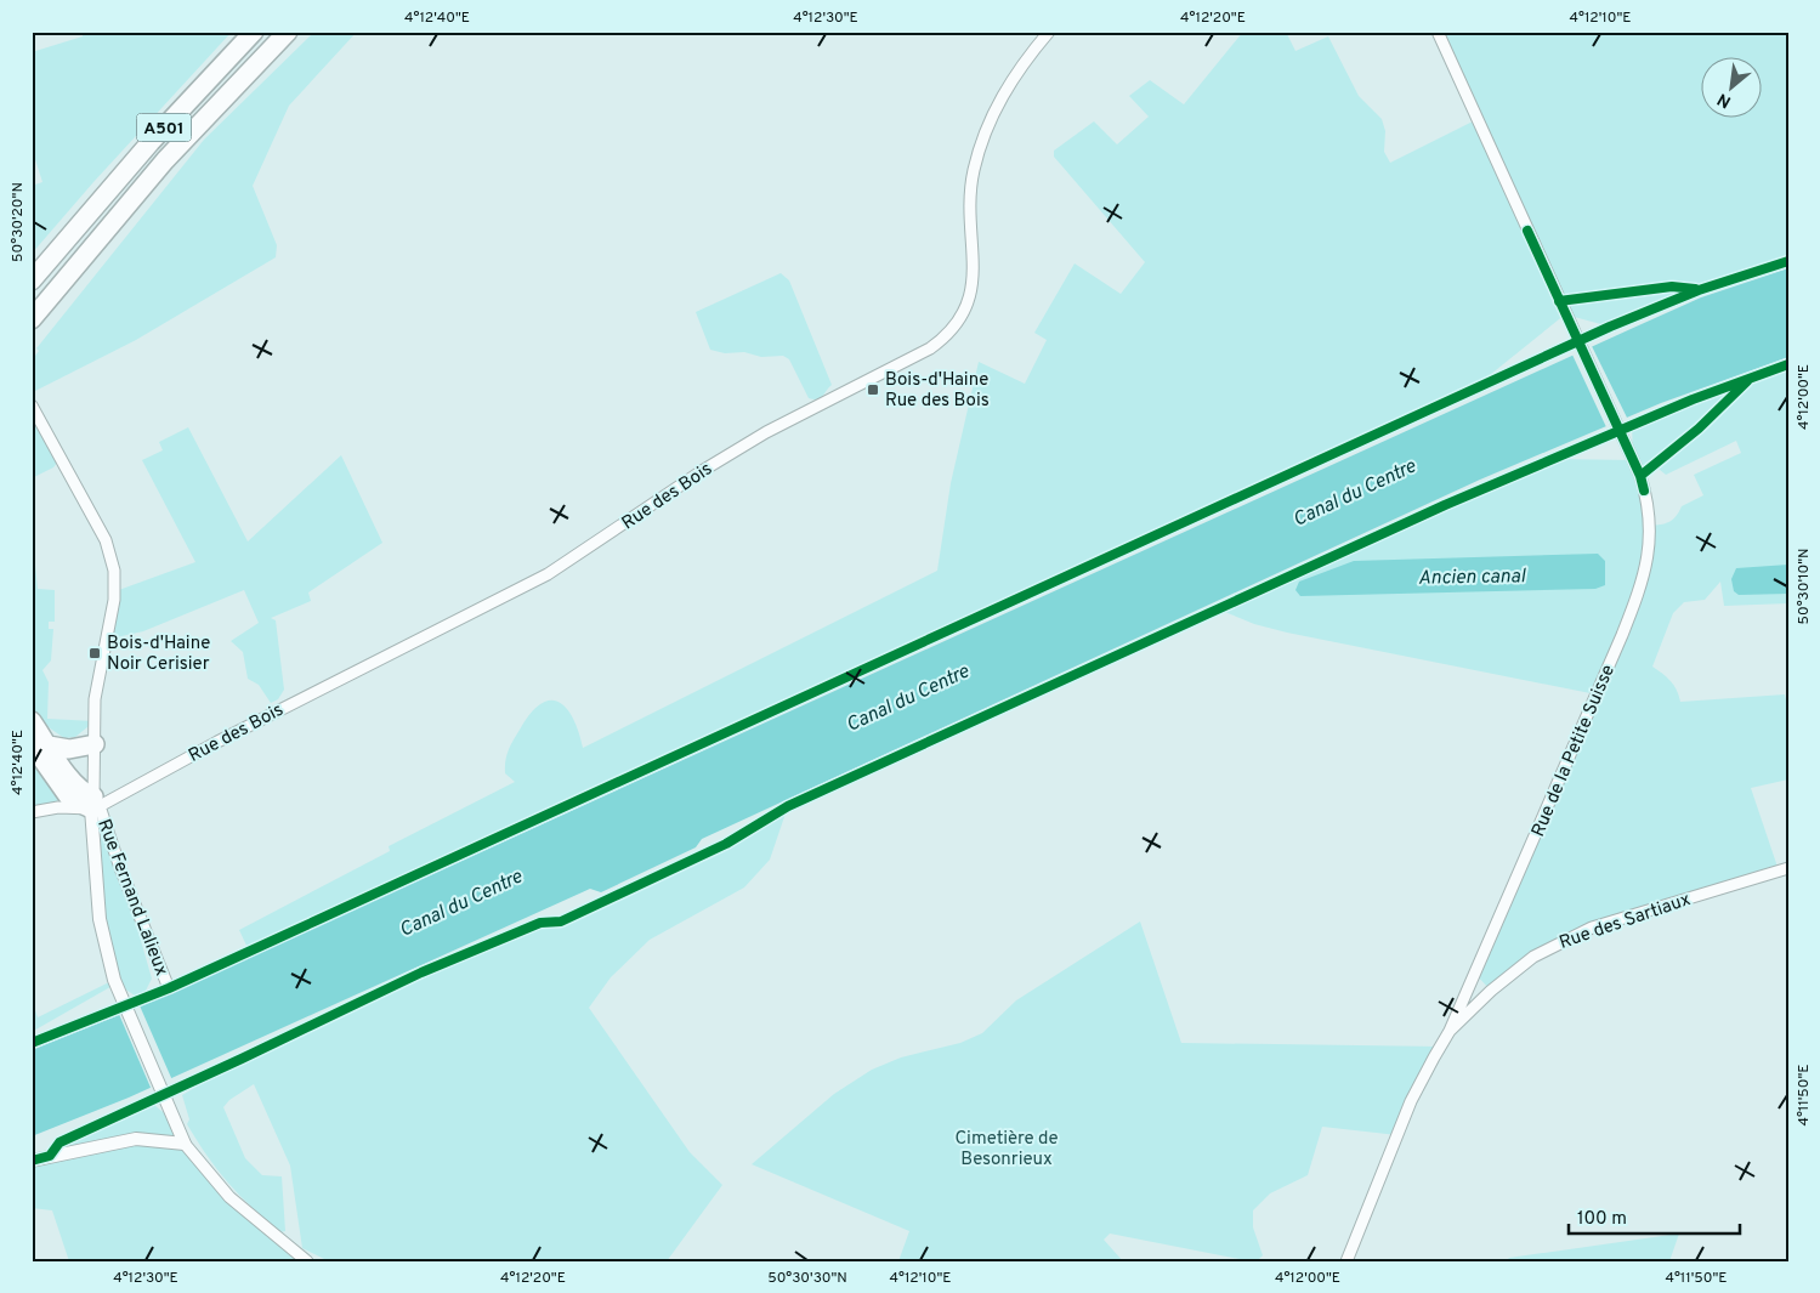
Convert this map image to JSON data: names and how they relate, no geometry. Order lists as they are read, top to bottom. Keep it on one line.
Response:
{"streets":{"highway":["A501"],"street":["Rue des Bois","Rue de la Petite Suisse","Rue Fernand Lalieux","Rue des Sartiaux"]},"crossings":[["Rue des Bois","Rue Fernand Lalieux"],["Rue de la Petite Suisse","Rue des Sartiaux"]],"water":["Canal du Centre","Ancien canal"],"parks":["Cimetière de Besonrieux"],"places":{"transit":["Bois-d'Haine Rue des Bois","Bois-d'Haine Noir Cerisier"]},"scale_bar":"100 m","north":"bottom left","coordinates":["4°12'40\"E","4°12'30\"E","4°12'20\"E","4°12'10\"E","50°30'20\"N","4°12'00\"E","50°30'10\"N","4°11'50\"E","50°30'30\"N"]}
